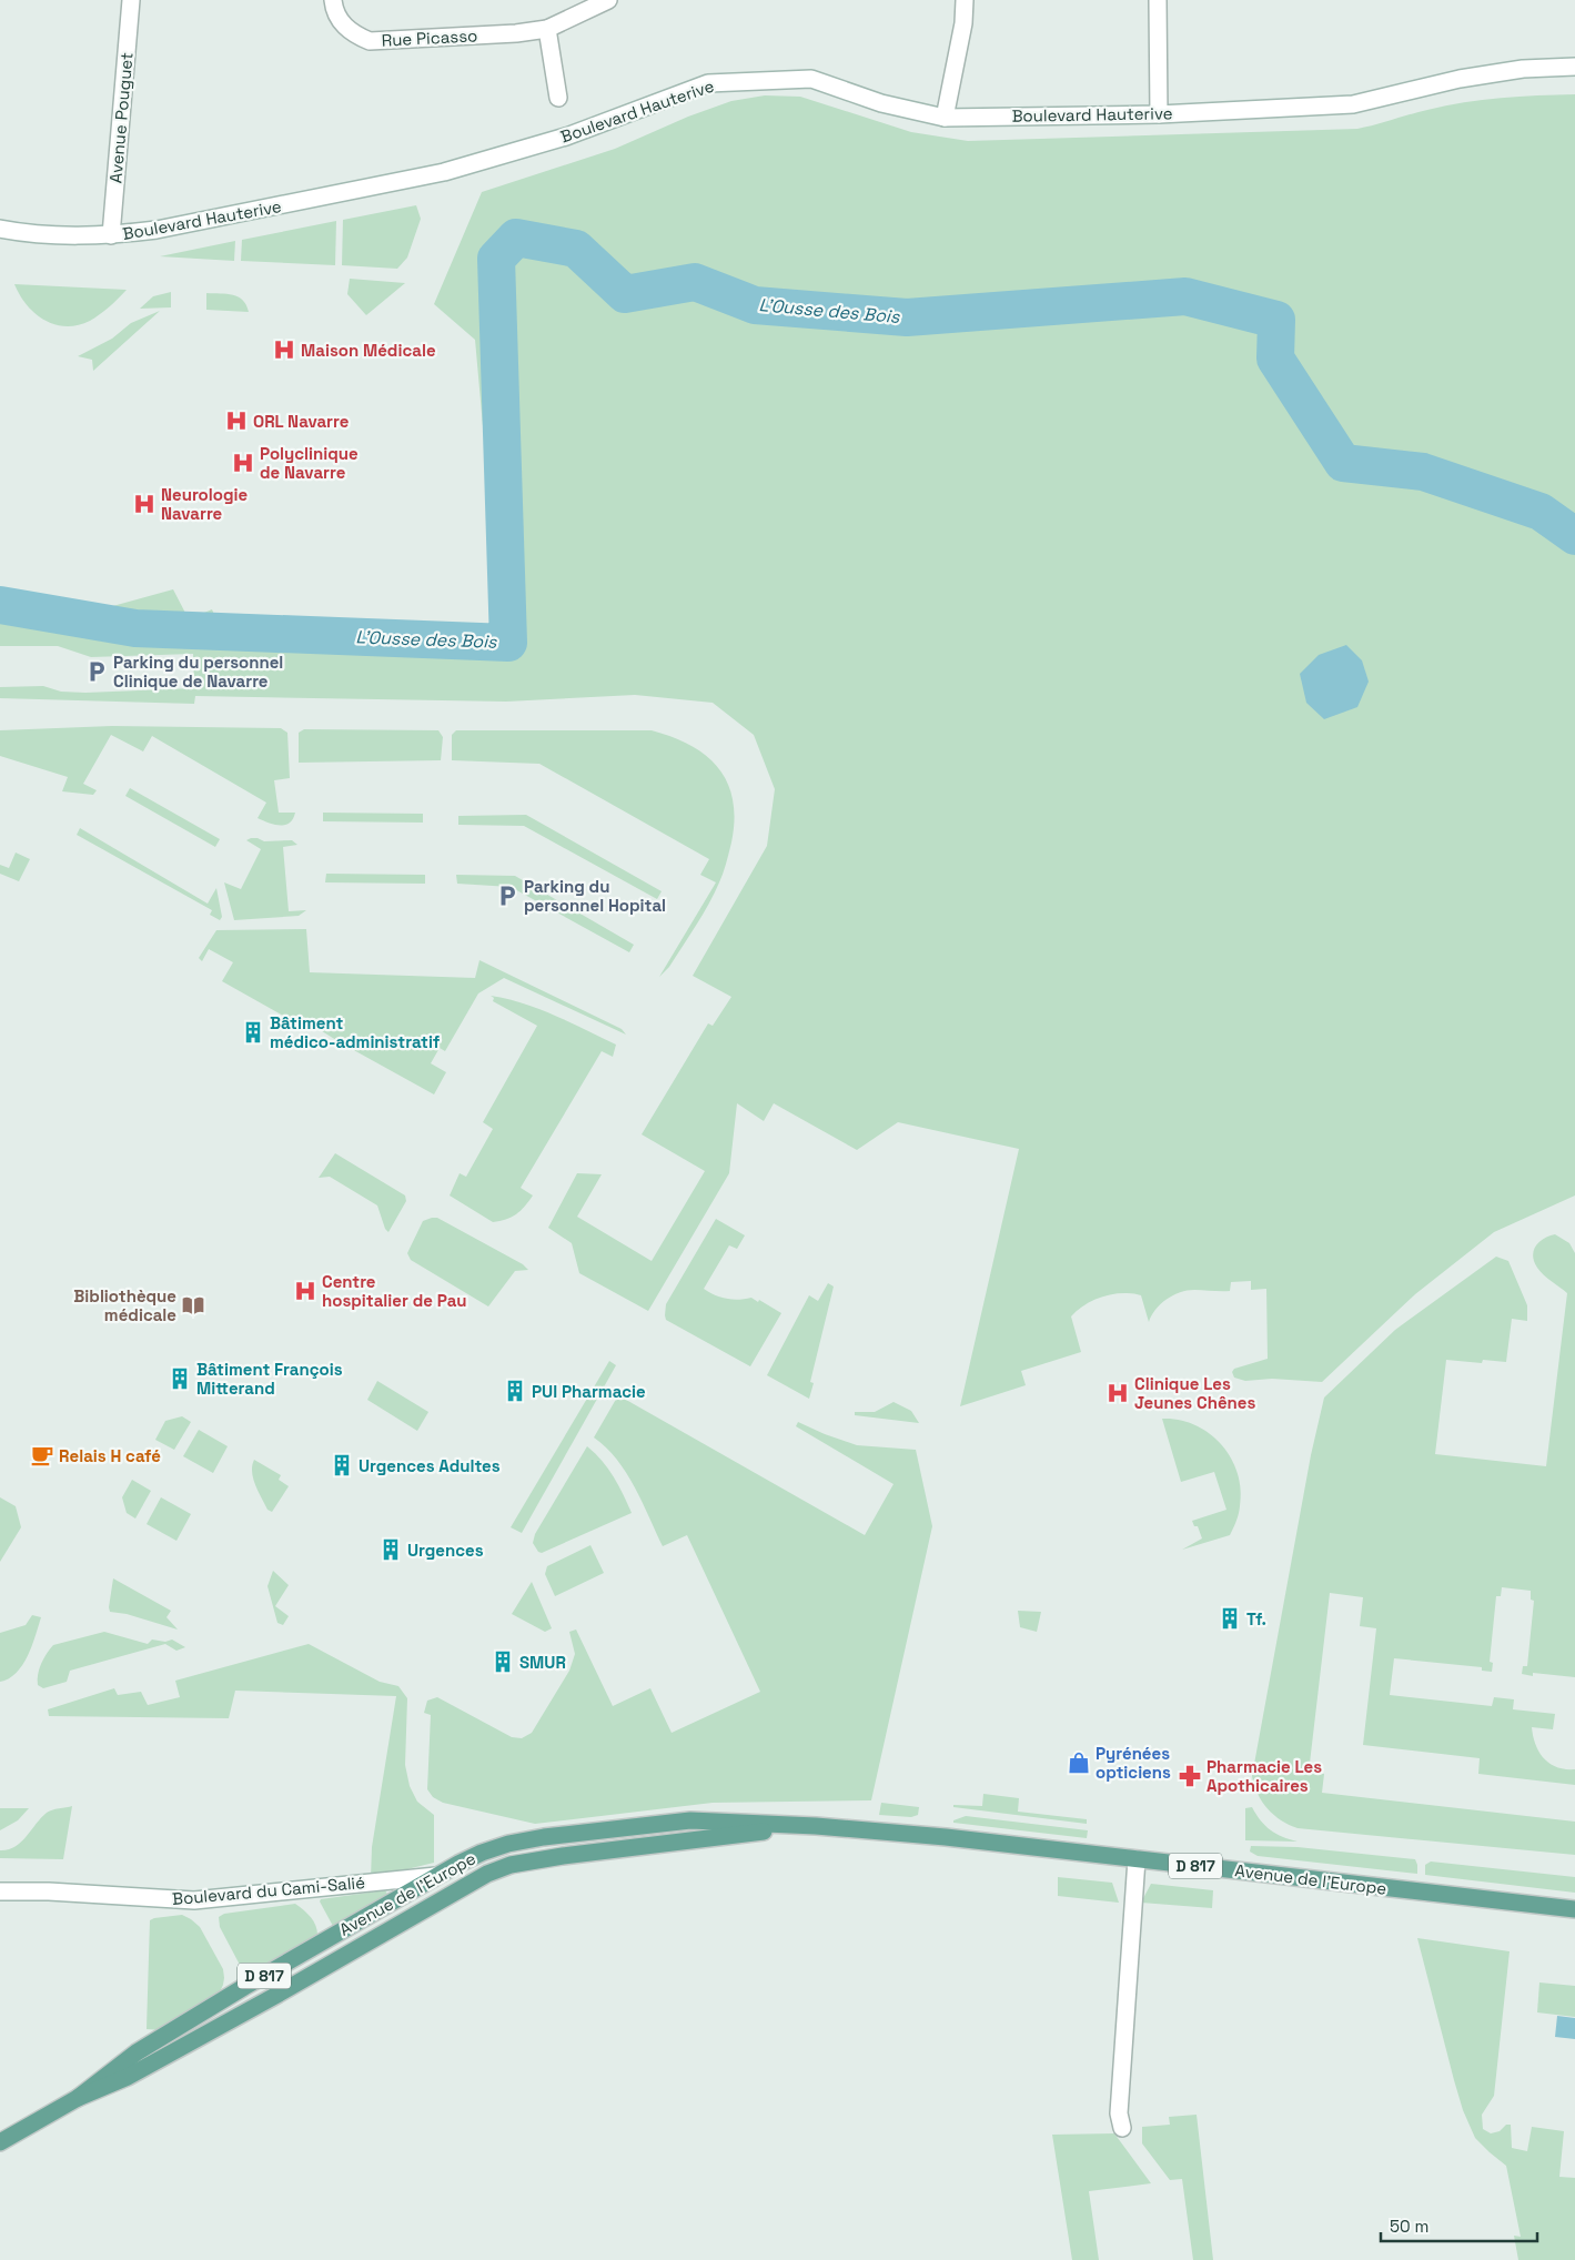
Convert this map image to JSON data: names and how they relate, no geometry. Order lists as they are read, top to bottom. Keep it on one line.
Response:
{"streets":{"main road":["D 817","Avenue de l'Europe"],"street":["Rue Picasso","Boulevard Hauterive","Avenue Pouguet","Boulevard du Cami-Salié"]},"crossings":[["Boulevard Hauterive","Avenue Pouguet"],["Avenue de l'Europe","Boulevard du Cami-Salié"]],"water":["L'Ousse des Bois"],"places":{"hospital":["Maison Médicale","ORL Navarre","Polyclinique de Navarre","Neurologie Navarre","Centre hospitalier de Pau","Clinique Les Jeunes Chênes"],"parking":["Parking du personnel Clinique de Navarre","Parking du personnel Hopital"],"building":["Bâtiment médico-administratif","Bâtiment François Mitterand","PUI Pharmacie","Urgences Adultes","Urgences","Tf.","SMUR"],"library":["Bibliothèque médicale"],"cafe":["Relais H café"],"shop":["Pyrénées opticiens"],"pharmacy":["Pharmacie Les Apothicaires"]},"scale_bar":"50 m"}
